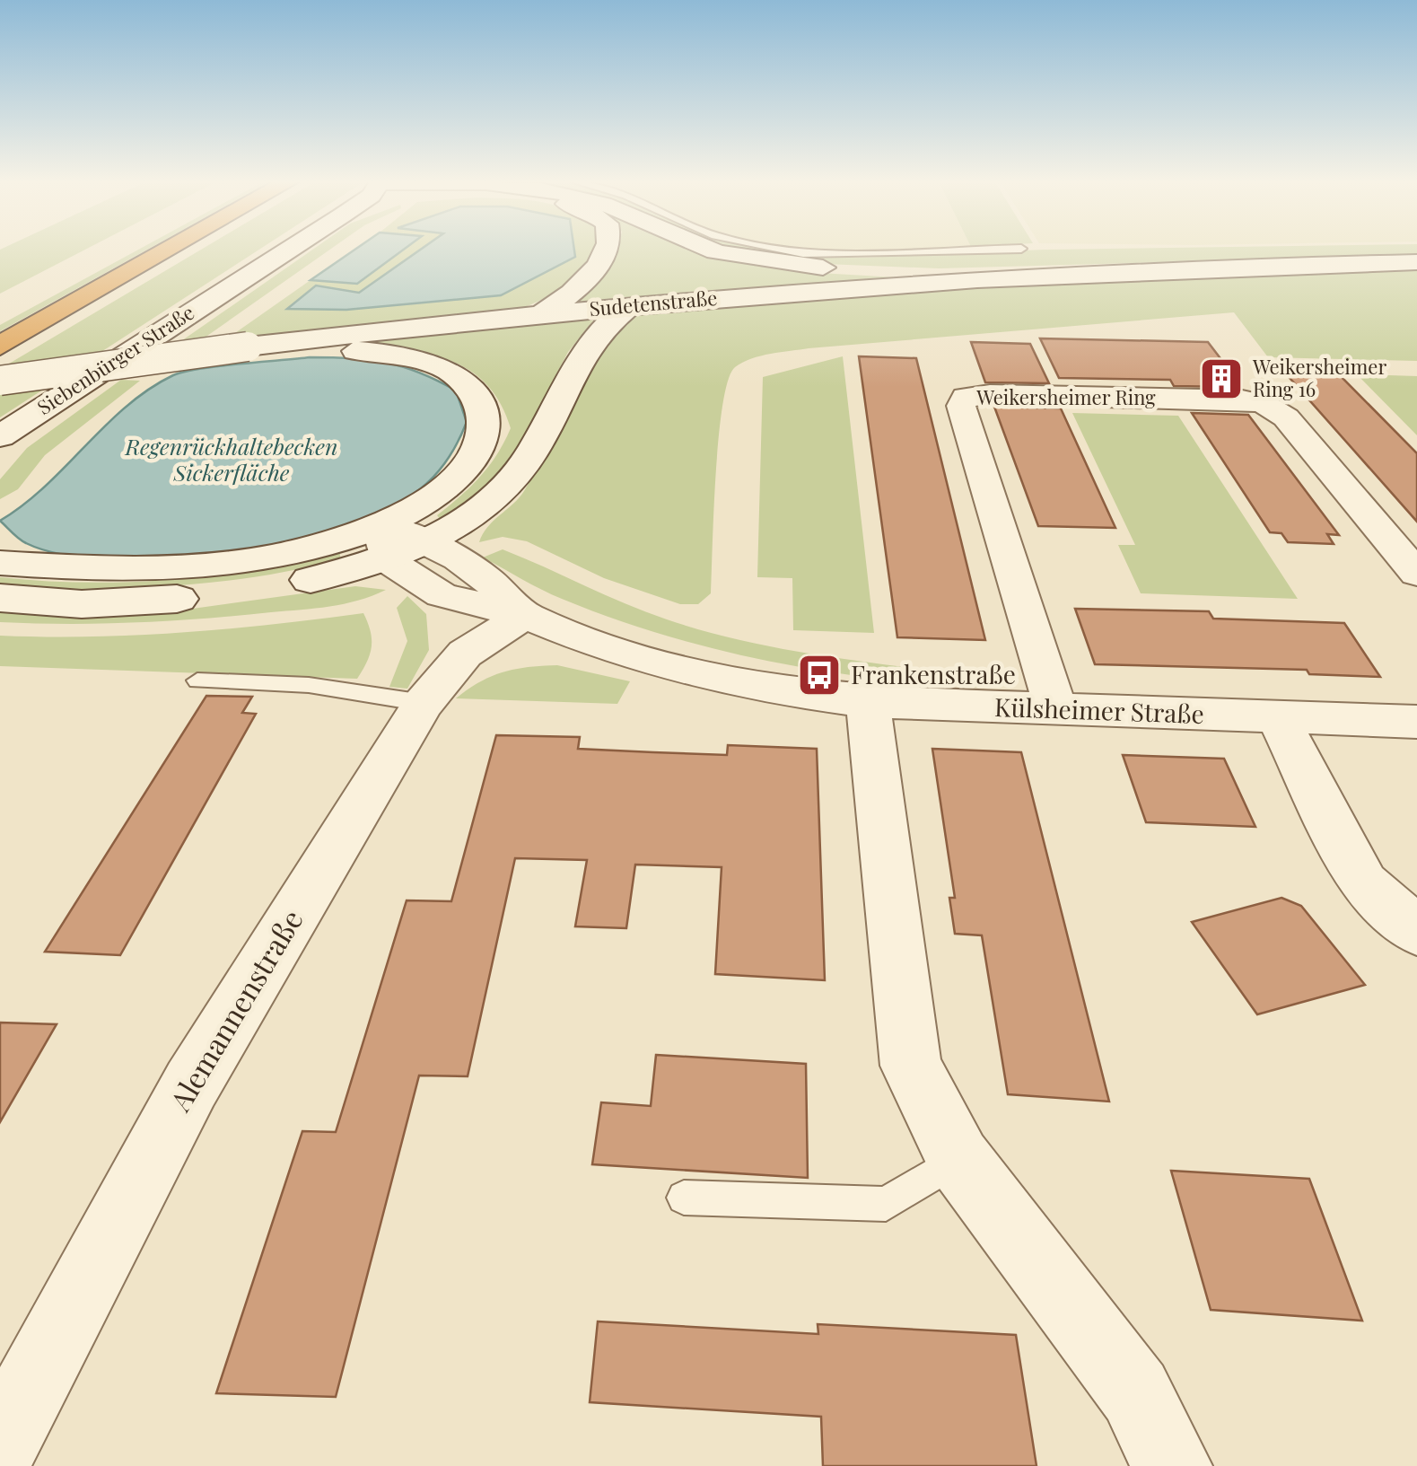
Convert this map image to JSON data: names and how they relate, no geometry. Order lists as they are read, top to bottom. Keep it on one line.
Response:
{"streets":{"main road":["Sudetenstraße","Siebenbürger Straße"],"street":["Weikersheimer Ring","Külsheimer Straße","Alemannenstraße"]},"crossings":[["Weikersheimer Ring","Külsheimer Straße"],["Külsheimer Straße","Alemannenstraße"]],"water":["Regenrückhaltebecken Sickerfläche"],"places":{"building":["Weikersheimer Ring 16"],"bus stop":["Frankenstraße"]}}
